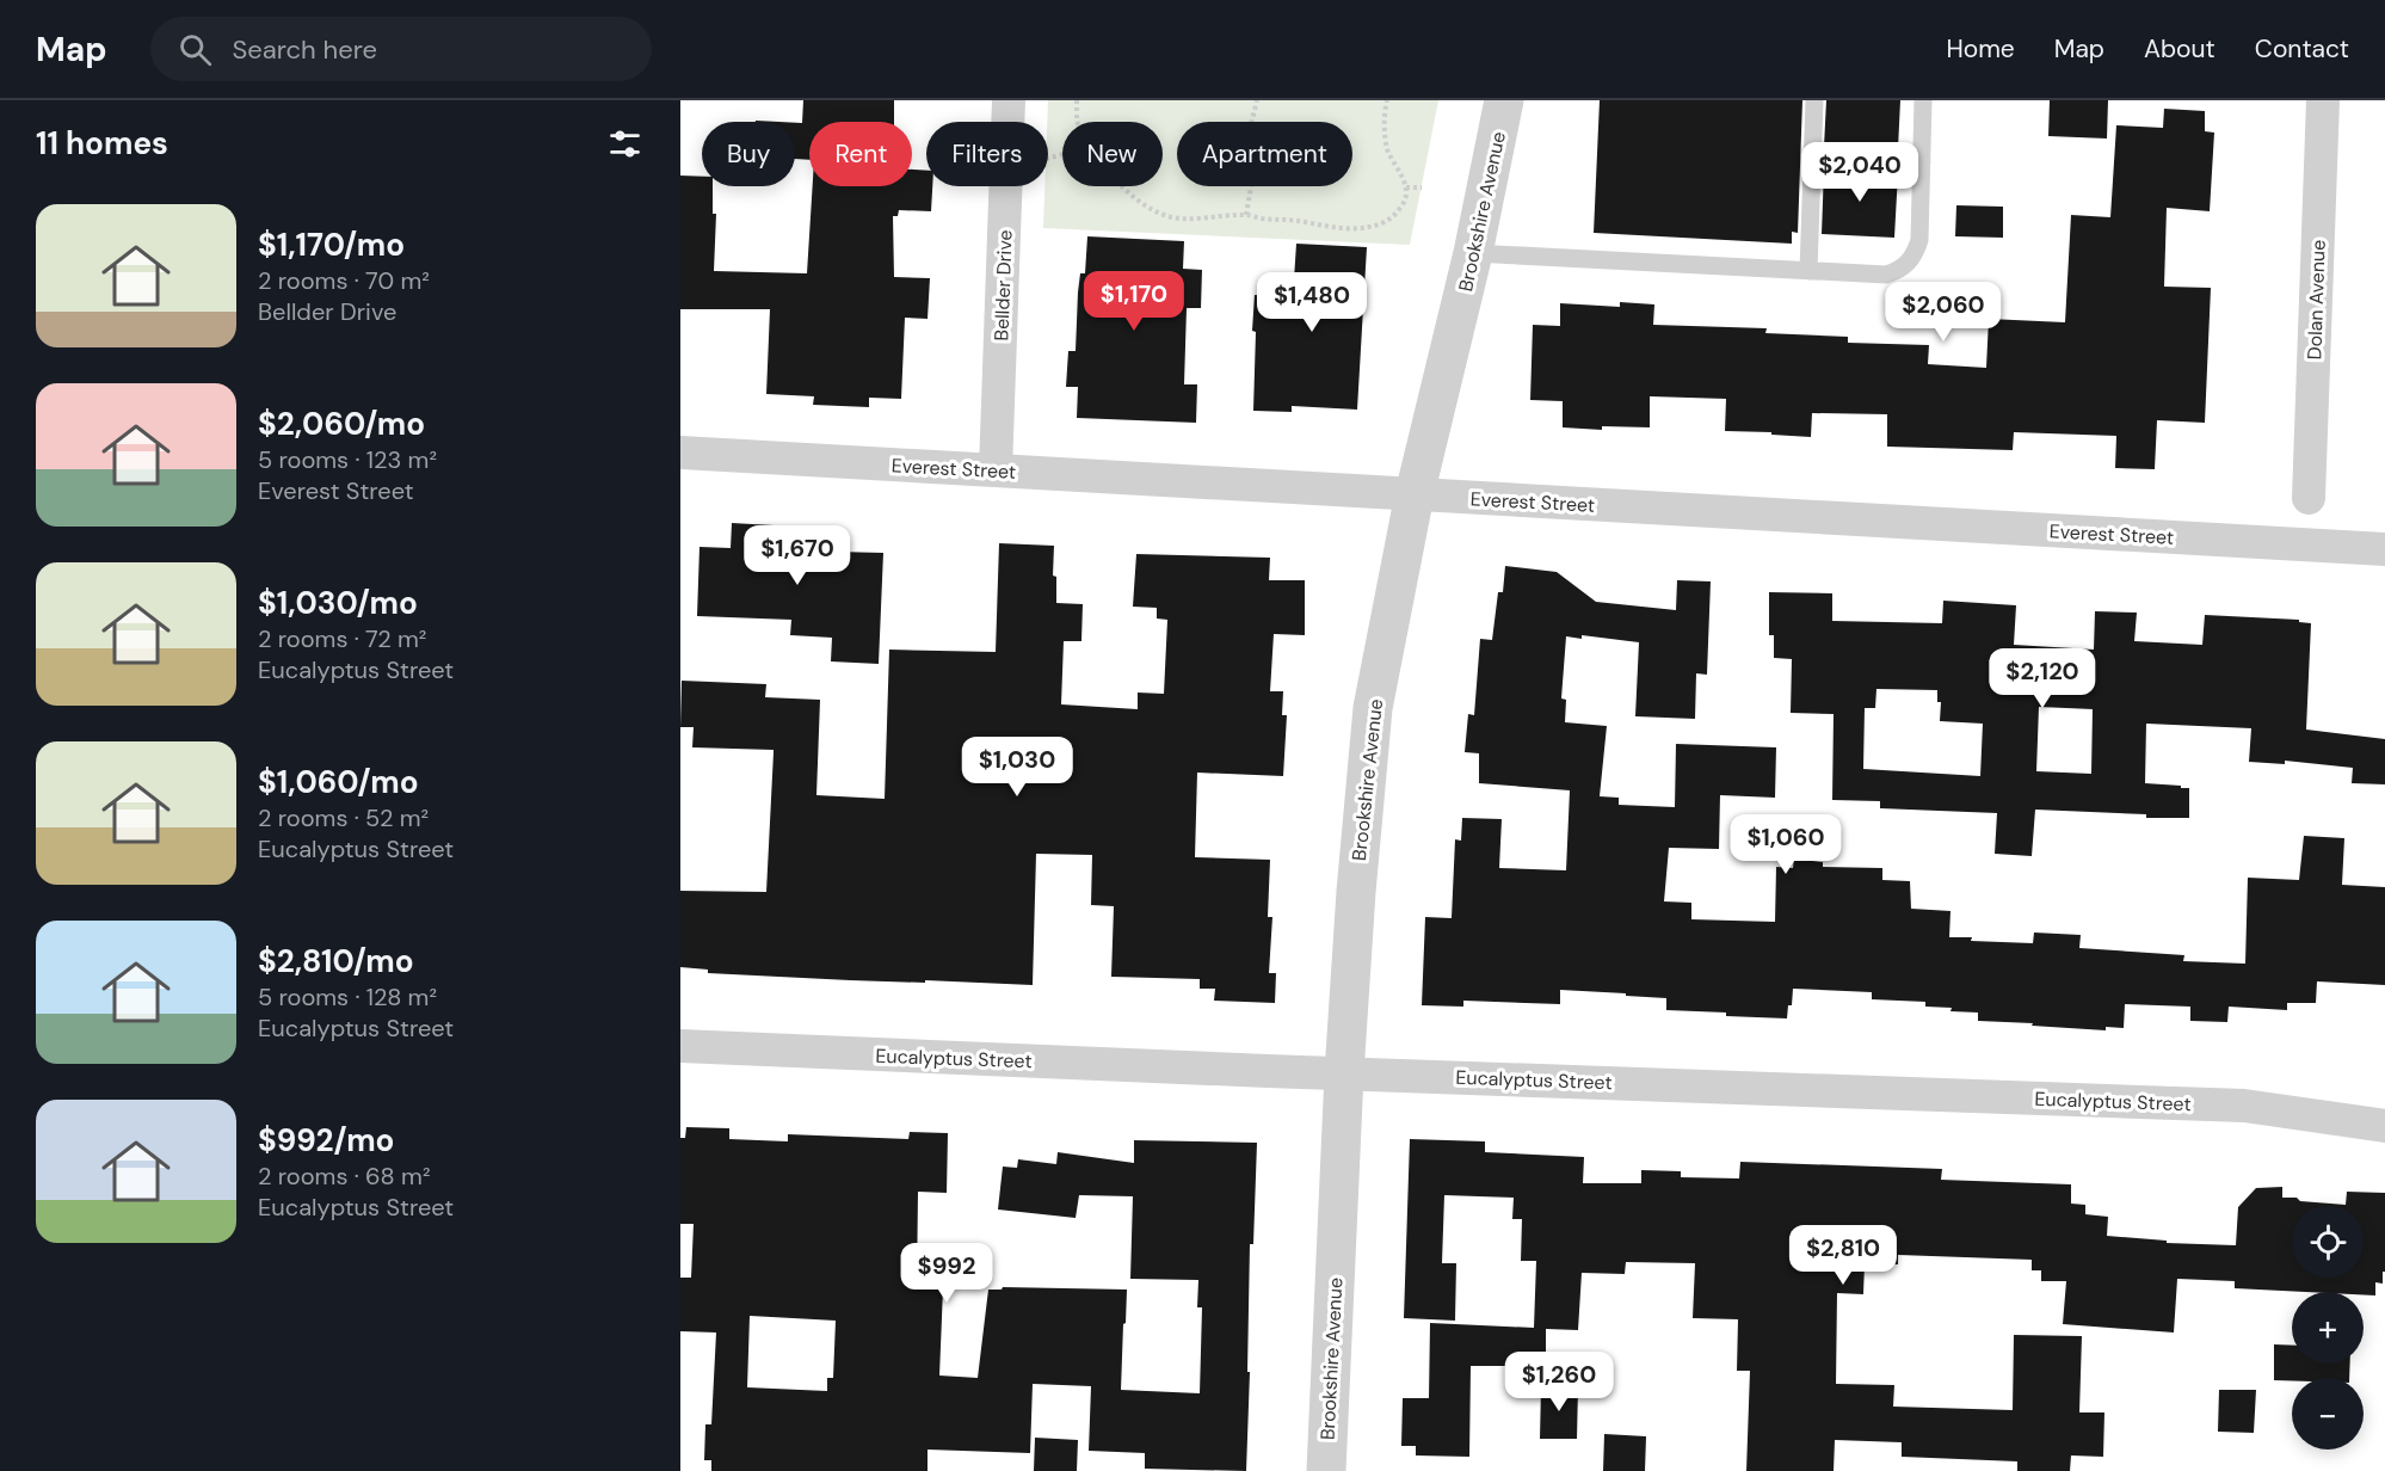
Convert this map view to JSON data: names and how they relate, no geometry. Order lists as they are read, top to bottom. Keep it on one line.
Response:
{"streets":{"street":["Brookshire Avenue","Bellder Drive","Dolan Avenue","Everest Street","Eucalyptus Street"]},"crossings":[["Brookshire Avenue","Everest Street"],["Brookshire Avenue","Eucalyptus Street"],["Bellder Drive","Everest Street"]],"page":{"header":"Map","search":"Search here","nav":["Home","Map","About","Contact"],"heading":"11 homes","chip":["Buy","Rent","Filters","New","Apartment"],"price":["$2,040","$1,170","$1,480","$2,060","$1,670","$2,120","$1,030","$1,060","$2,810","$992","$1,260"],"list":[{"name":"$1,170/mo","note":"2 rooms · 70 m² · Bellder Drive"},{"name":"$2,060/mo","note":"5 rooms · 123 m² · Everest Street"},{"name":"$1,030/mo","note":"2 rooms · 72 m² · Eucalyptus Street"},{"name":"$1,060/mo","note":"2 rooms · 52 m² · Eucalyptus Street"},{"name":"$2,810/mo","note":"5 rooms · 128 m² · Eucalyptus Street"},{"name":"$992/mo","note":"2 rooms · 68 m² · Eucalyptus Street"}],"map_buttons":["+","−"]}}
